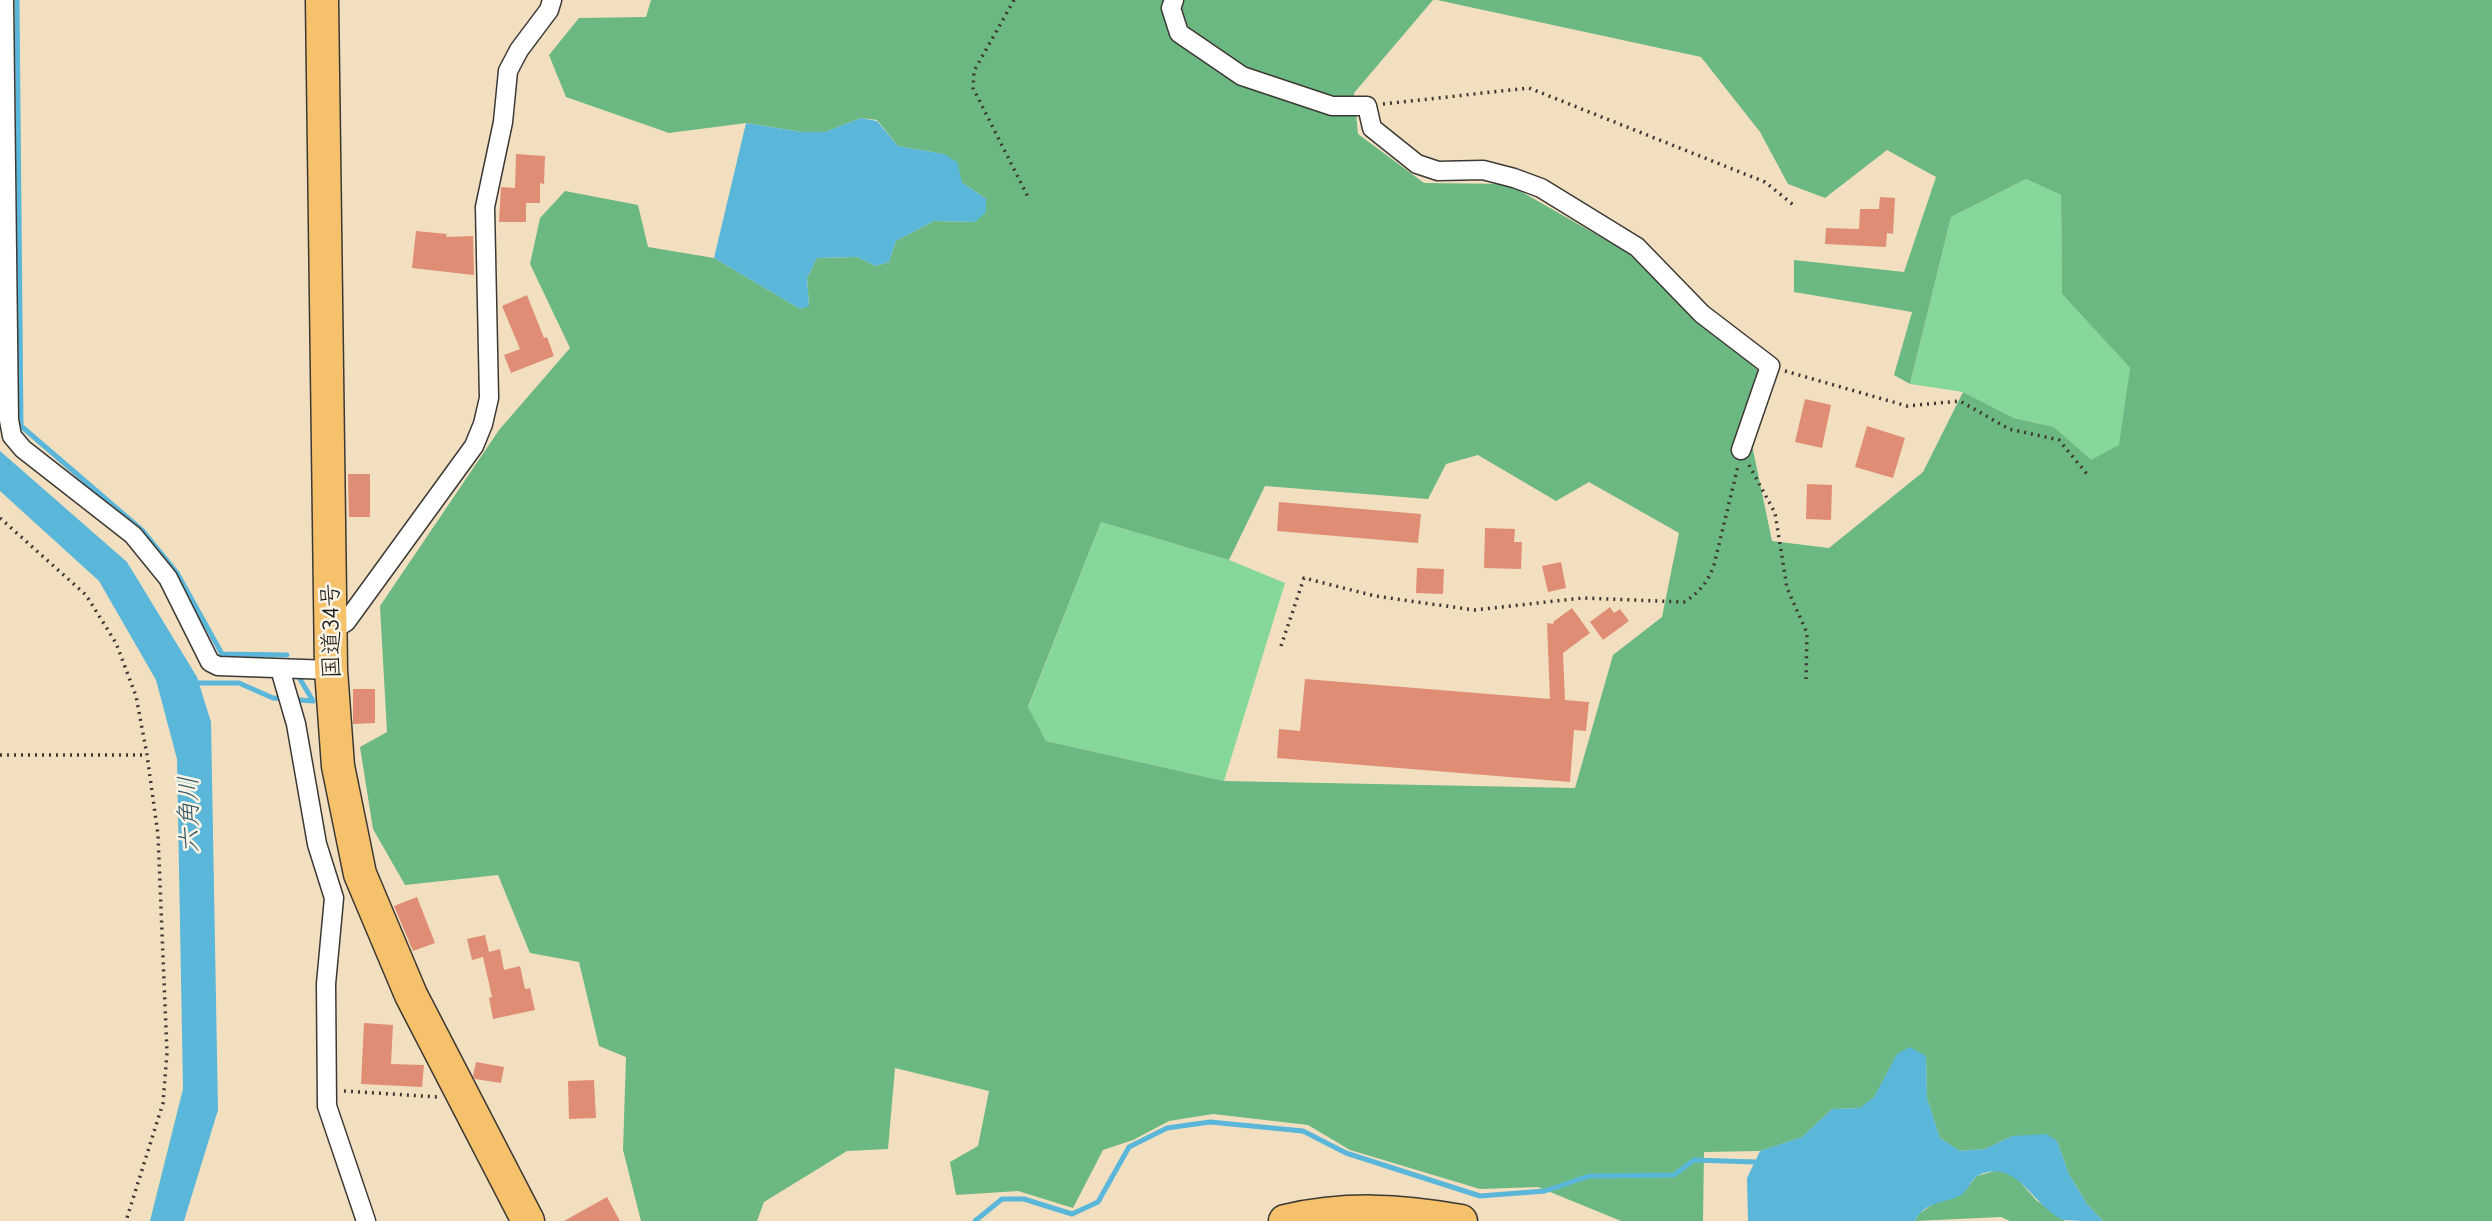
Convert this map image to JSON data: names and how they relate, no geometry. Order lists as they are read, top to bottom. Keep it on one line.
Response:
{"streets":{"highway":["国道34号"]},"water":["六角川"]}
